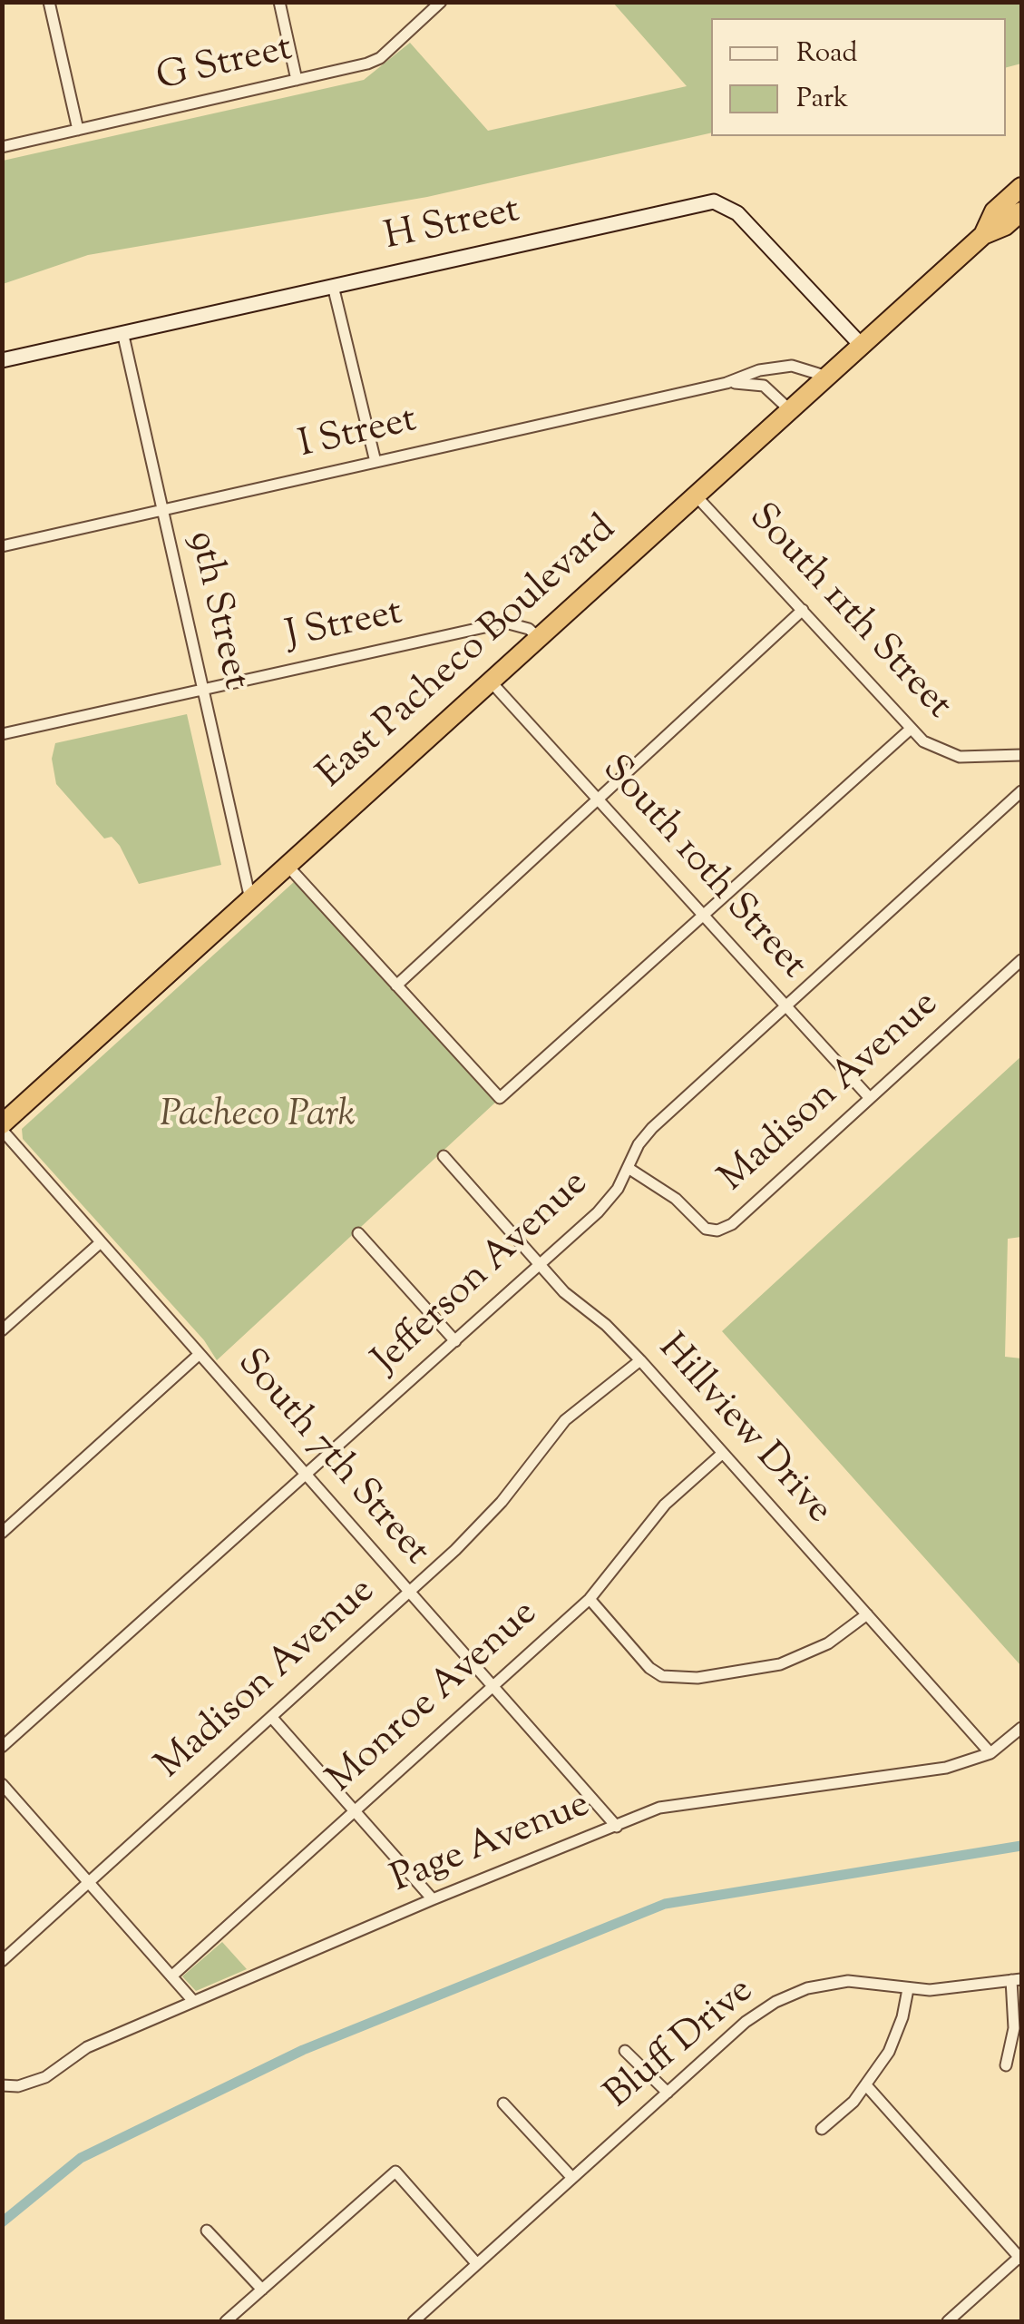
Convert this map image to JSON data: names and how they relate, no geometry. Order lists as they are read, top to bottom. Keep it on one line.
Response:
{"streets":{"highway":["East Pacheco Boulevard"],"street":["G Street","H Street","I Street","9th Street","South 11th Street","J Street","South 10th Street","Madison Avenue","Jefferson Avenue","Hillview Drive","South 7th Street","Monroe Avenue","Page Avenue","Bluff Drive"]},"crossings":[["H Street","9th Street"],["H Street","East Pacheco Boulevard"],["I Street","9th Street"],["I Street","East Pacheco Boulevard"],["9th Street","J Street"],["9th Street","East Pacheco Boulevard"],["South 11th Street","East Pacheco Boulevard"],["J Street","East Pacheco Boulevard"],["East Pacheco Boulevard","South 10th Street"],["East Pacheco Boulevard","South 7th Street"],["South 10th Street","Madison Avenue"],["South 10th Street","Jefferson Avenue"],["Madison Avenue","Jefferson Avenue"],["Madison Avenue","Hillview Drive"],["Madison Avenue","South 7th Street"],["Jefferson Avenue","Hillview Drive"],["Jefferson Avenue","South 7th Street"],["Hillview Drive","Monroe Avenue"],["Hillview Drive","Page Avenue"],["South 7th Street","Monroe Avenue"],["South 7th Street","Page Avenue"]],"parks":["Pacheco Park"],"legend":["Road","Park"]}
